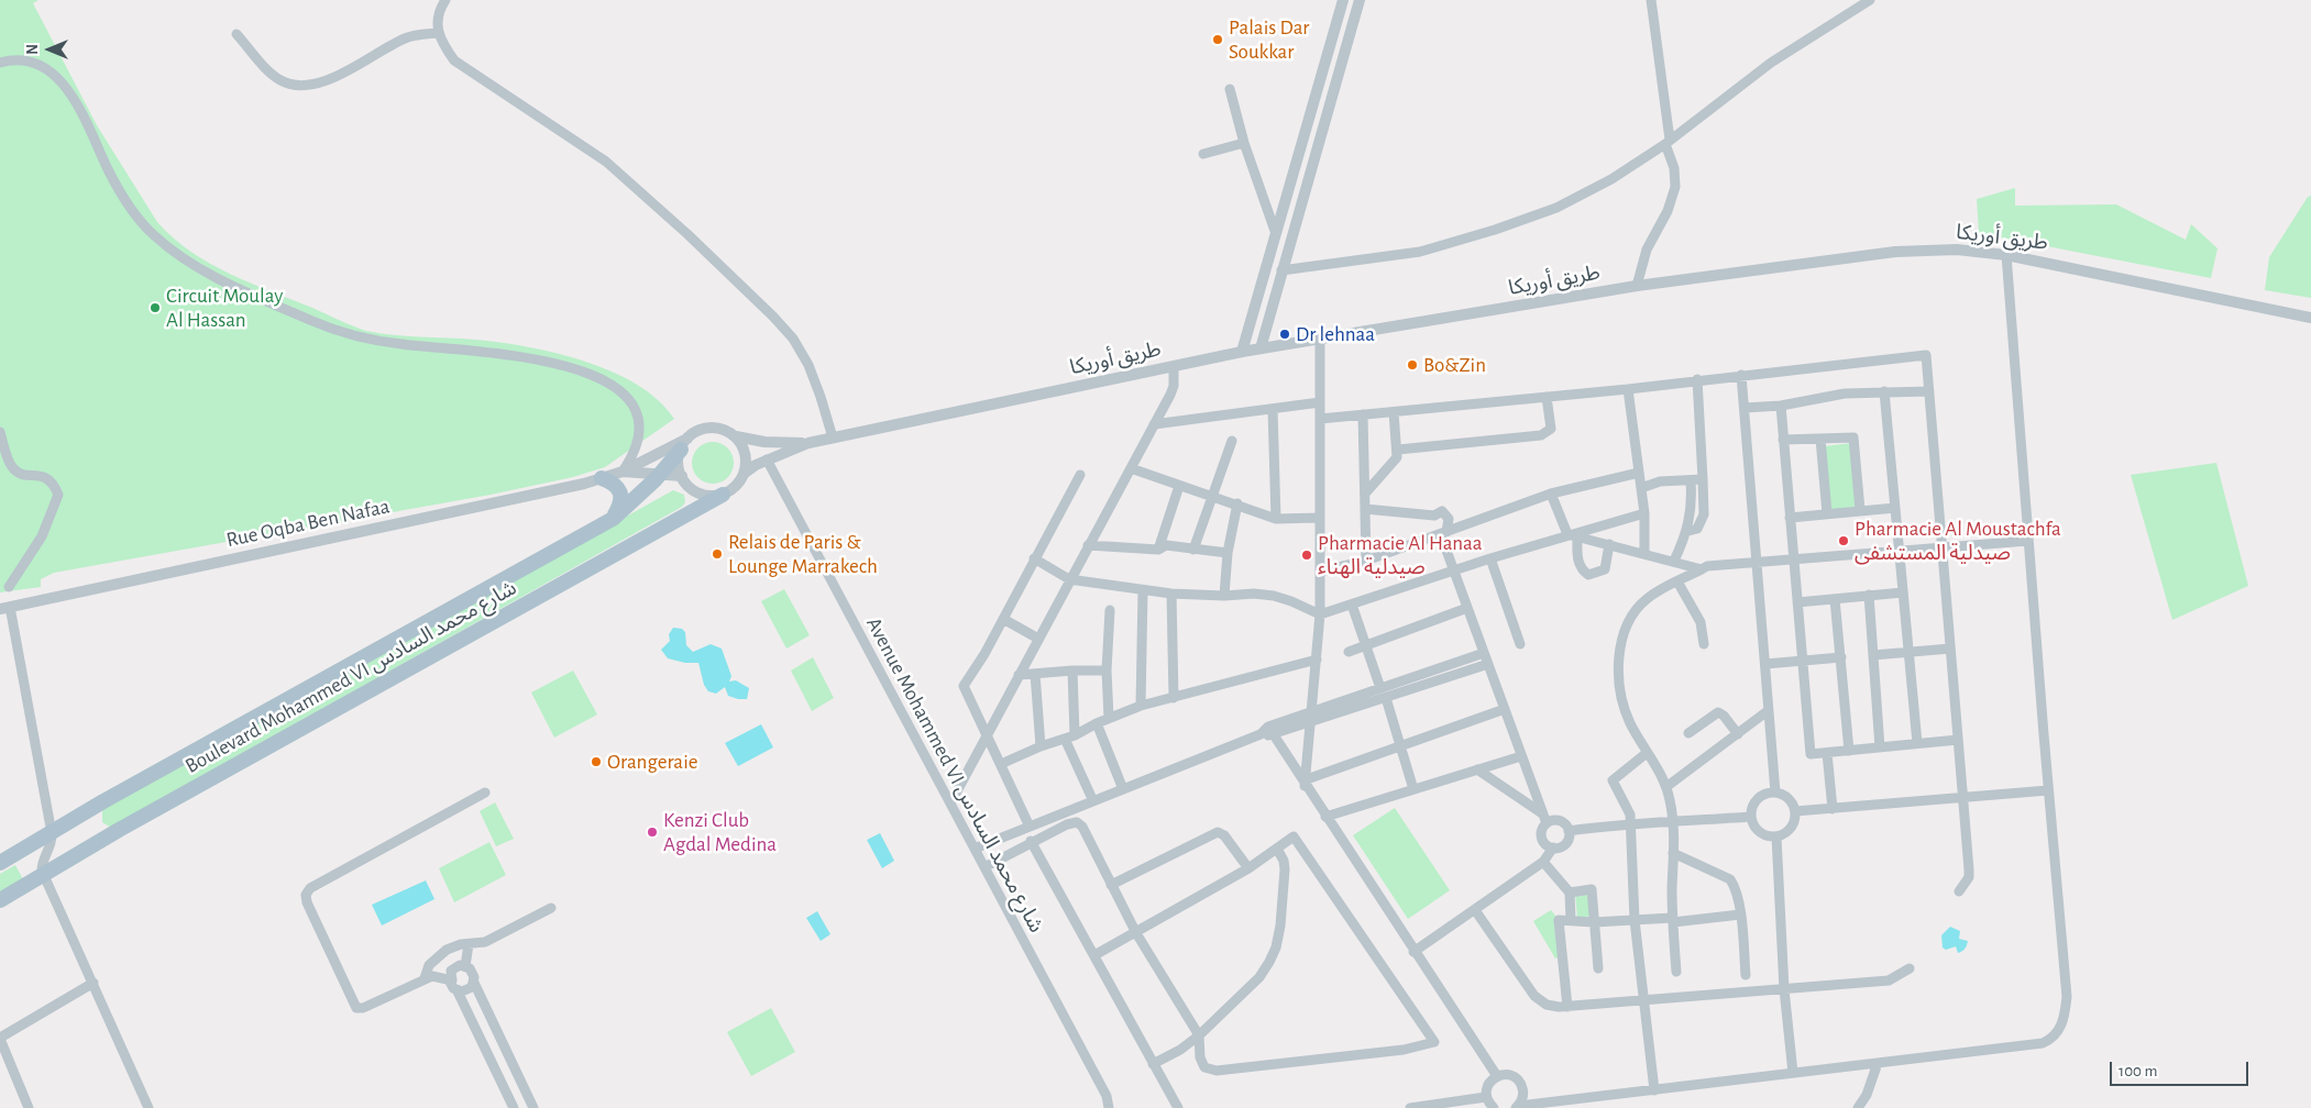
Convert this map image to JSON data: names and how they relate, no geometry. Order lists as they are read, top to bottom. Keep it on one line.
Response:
{"streets":{"main road":["Boulevard Mohammed VI شارع محمد السادس"],"street":["طريق أوريكا","Rue Oqba Ben Nafaa","Avenue Mohammed VI شارع محمد السادس"]},"crossings":[["طريق أوريكا","Rue Oqba Ben Nafaa"],["طريق أوريكا","Boulevard Mohammed VI شارع محمد السادس"],["طريق أوريكا","Avenue Mohammed VI شارع محمد السادس"],["Rue Oqba Ben Nafaa","Boulevard Mohammed VI شارع محمد السادس"]],"places":["Palais Dar Soukkar","Circuit Moulay Al Hassan","Dr lehnaa","Bo&Zin","Pharmacie Al Moustachfa صيدلية المستشفى","Relais de Paris & Lounge Marrakech","Pharmacie Al Hanaa صيدلية الهناء","Orangeraie","Kenzi Club Agdal Medina"],"scale_bar":"100 m","north":"left"}
